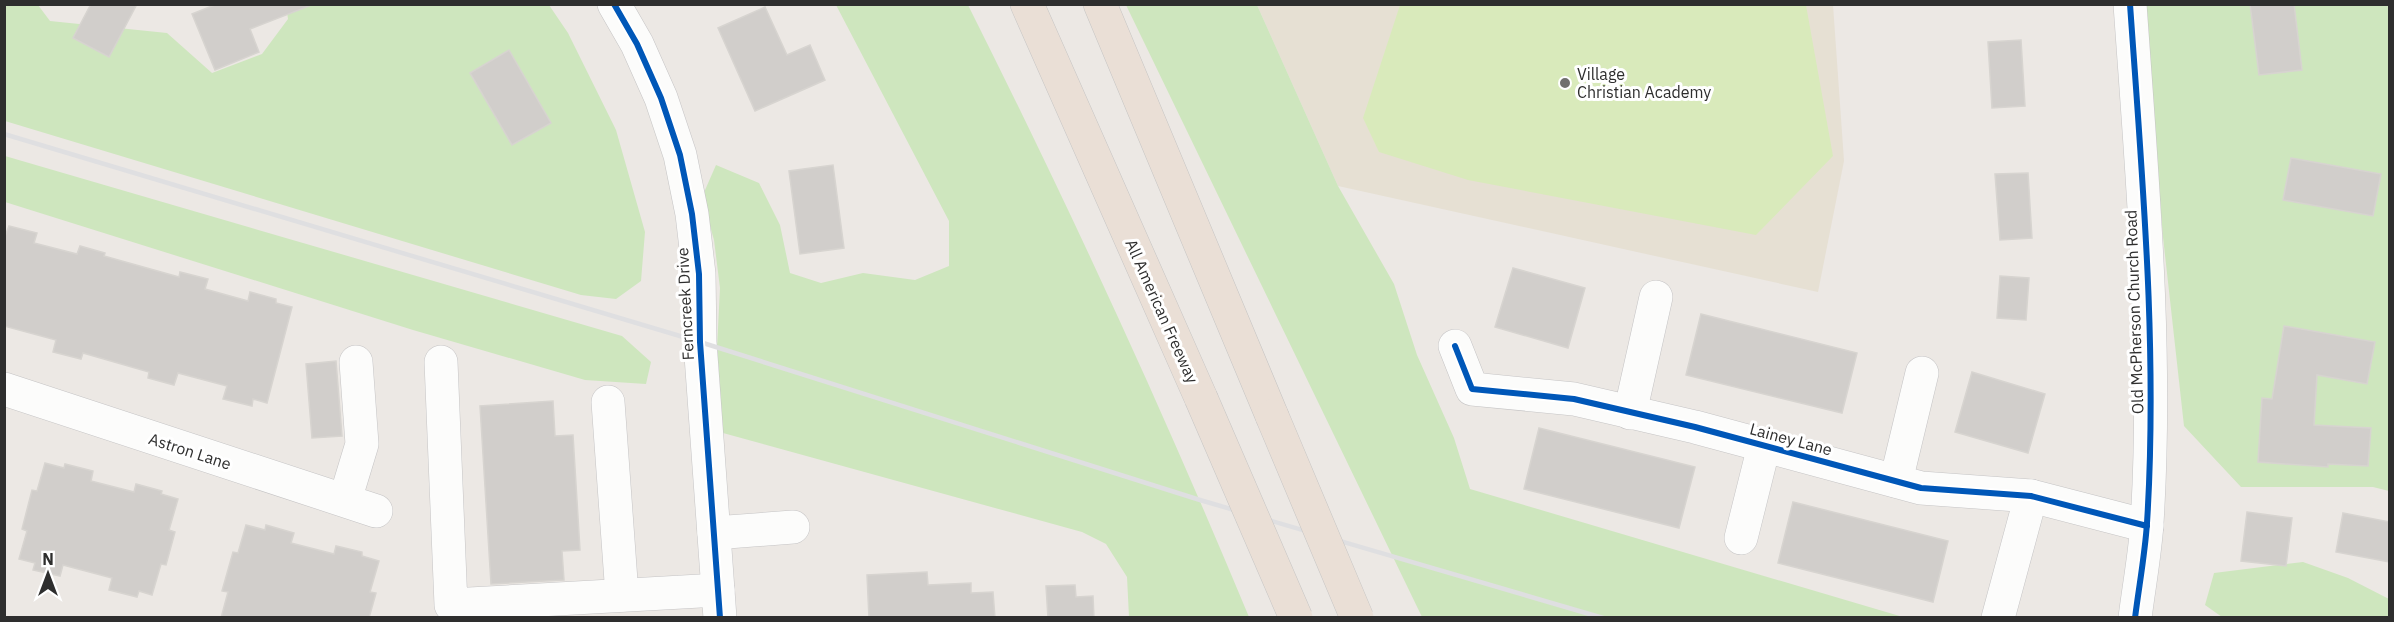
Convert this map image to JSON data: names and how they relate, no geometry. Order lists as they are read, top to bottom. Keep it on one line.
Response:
{"streets":{"highway":["All American Freeway"],"street":["Ferncreek Drive","Old McPherson Church Road","Lainey Lane","Astron Lane"]},"crossings":[["Old McPherson Church Road","Lainey Lane"]],"places":["Village Christian Academy"],"north":"top"}
